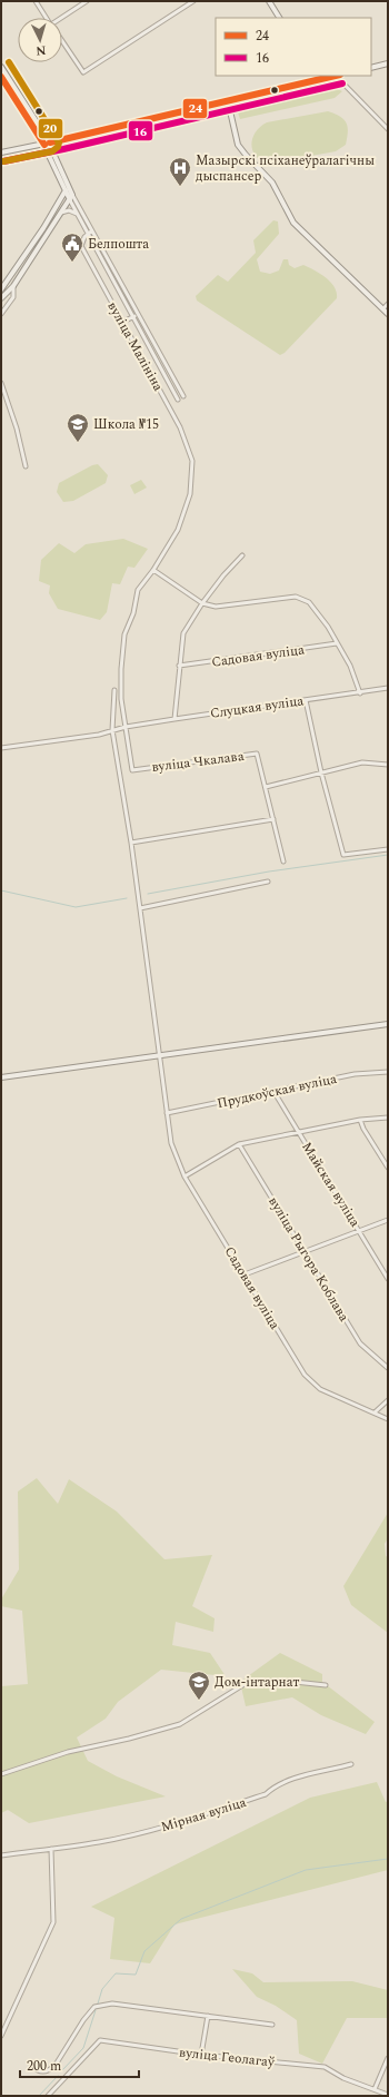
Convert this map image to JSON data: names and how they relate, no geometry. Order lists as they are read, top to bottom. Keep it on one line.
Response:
{"streets":{"street":["вуліца Малініна","Садовая вуліца","Слуцкая вуліца","вуліца Чкалава","Прудкоўская вуліца","Майская вуліца","вуліца Рыгора Коблава","Мірная вуліца","вуліца Геолагаў"]},"crossings":[["Садовая вуліца","Слуцкая вуліца"],["Садовая вуліца","Прудкоўская вуліца"],["Слуцкая вуліца","вуліца Чкалава"],["Прудкоўская вуліца","Майская вуліца"]],"places":{"hospital":["Мазырскі псіханеўралагічны дыспансер"],"public building":["Белпошта"],"school or university":["Школа №15","Дом-інтарнат"]},"lines":["transit line 20","transit line 24","transit line 16"],"legend":["24","16"],"scale_bar":"200 m","north":"bottom"}
